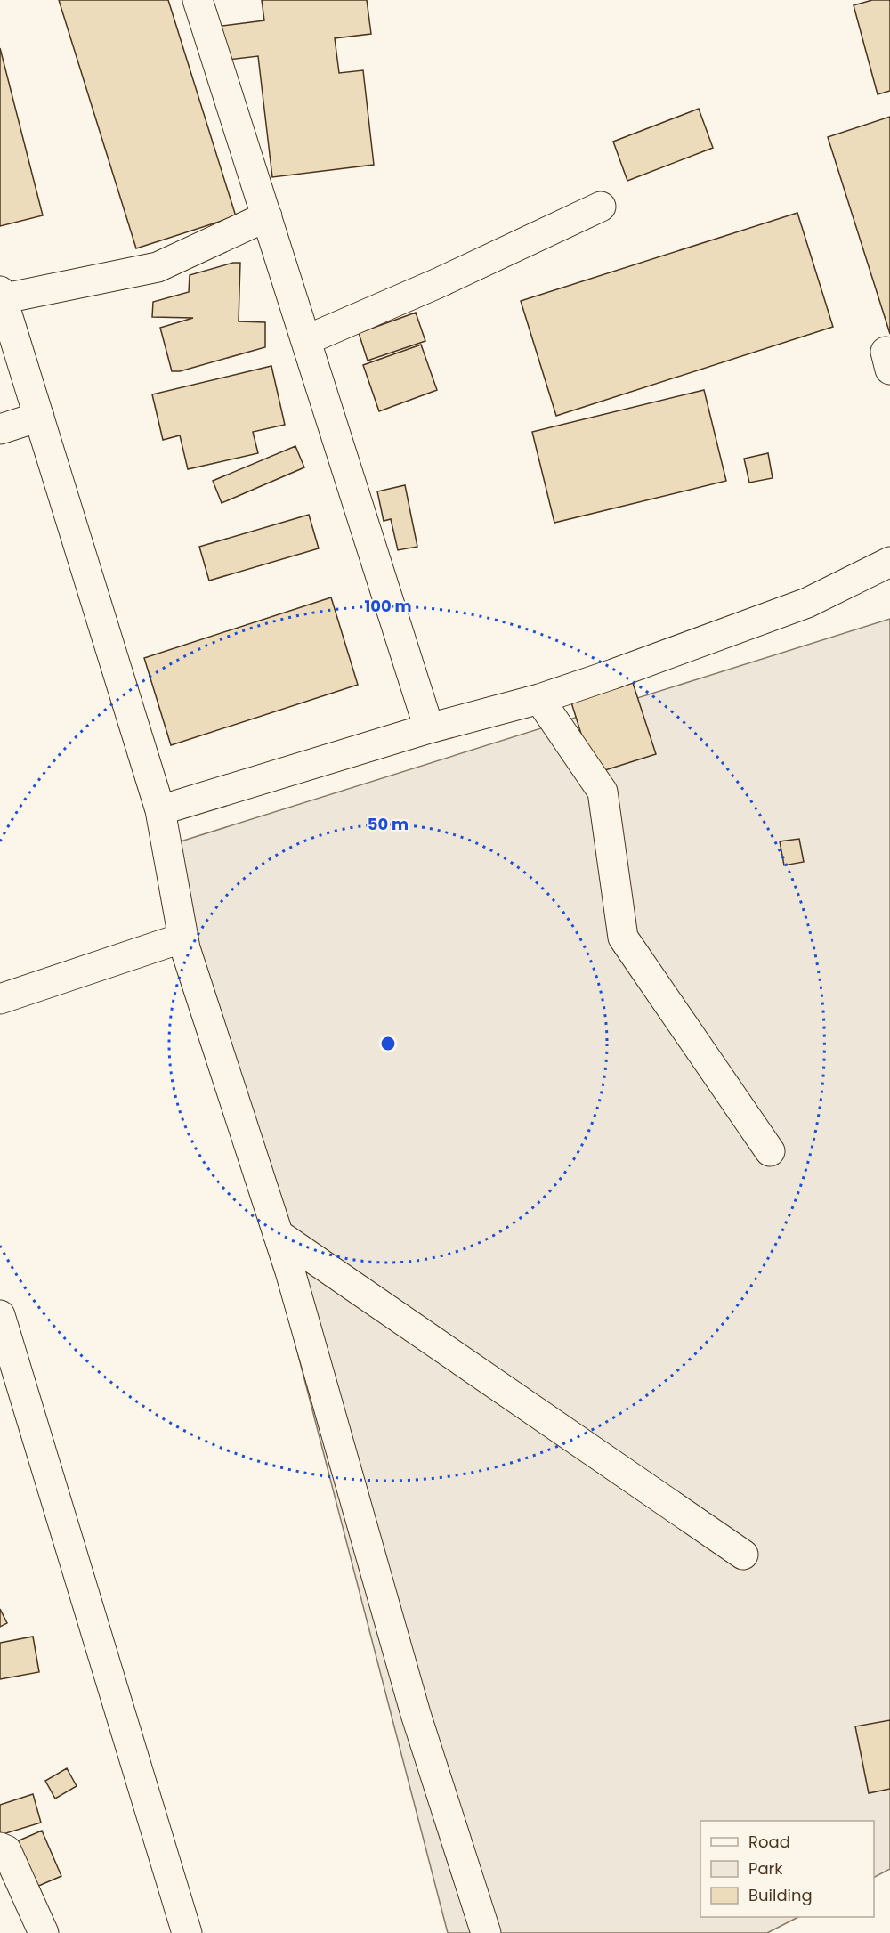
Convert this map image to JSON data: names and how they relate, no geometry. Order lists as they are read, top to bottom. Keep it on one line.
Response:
{"legend":["Road","Park","Building"],"rings":["100 m","50 m"]}
